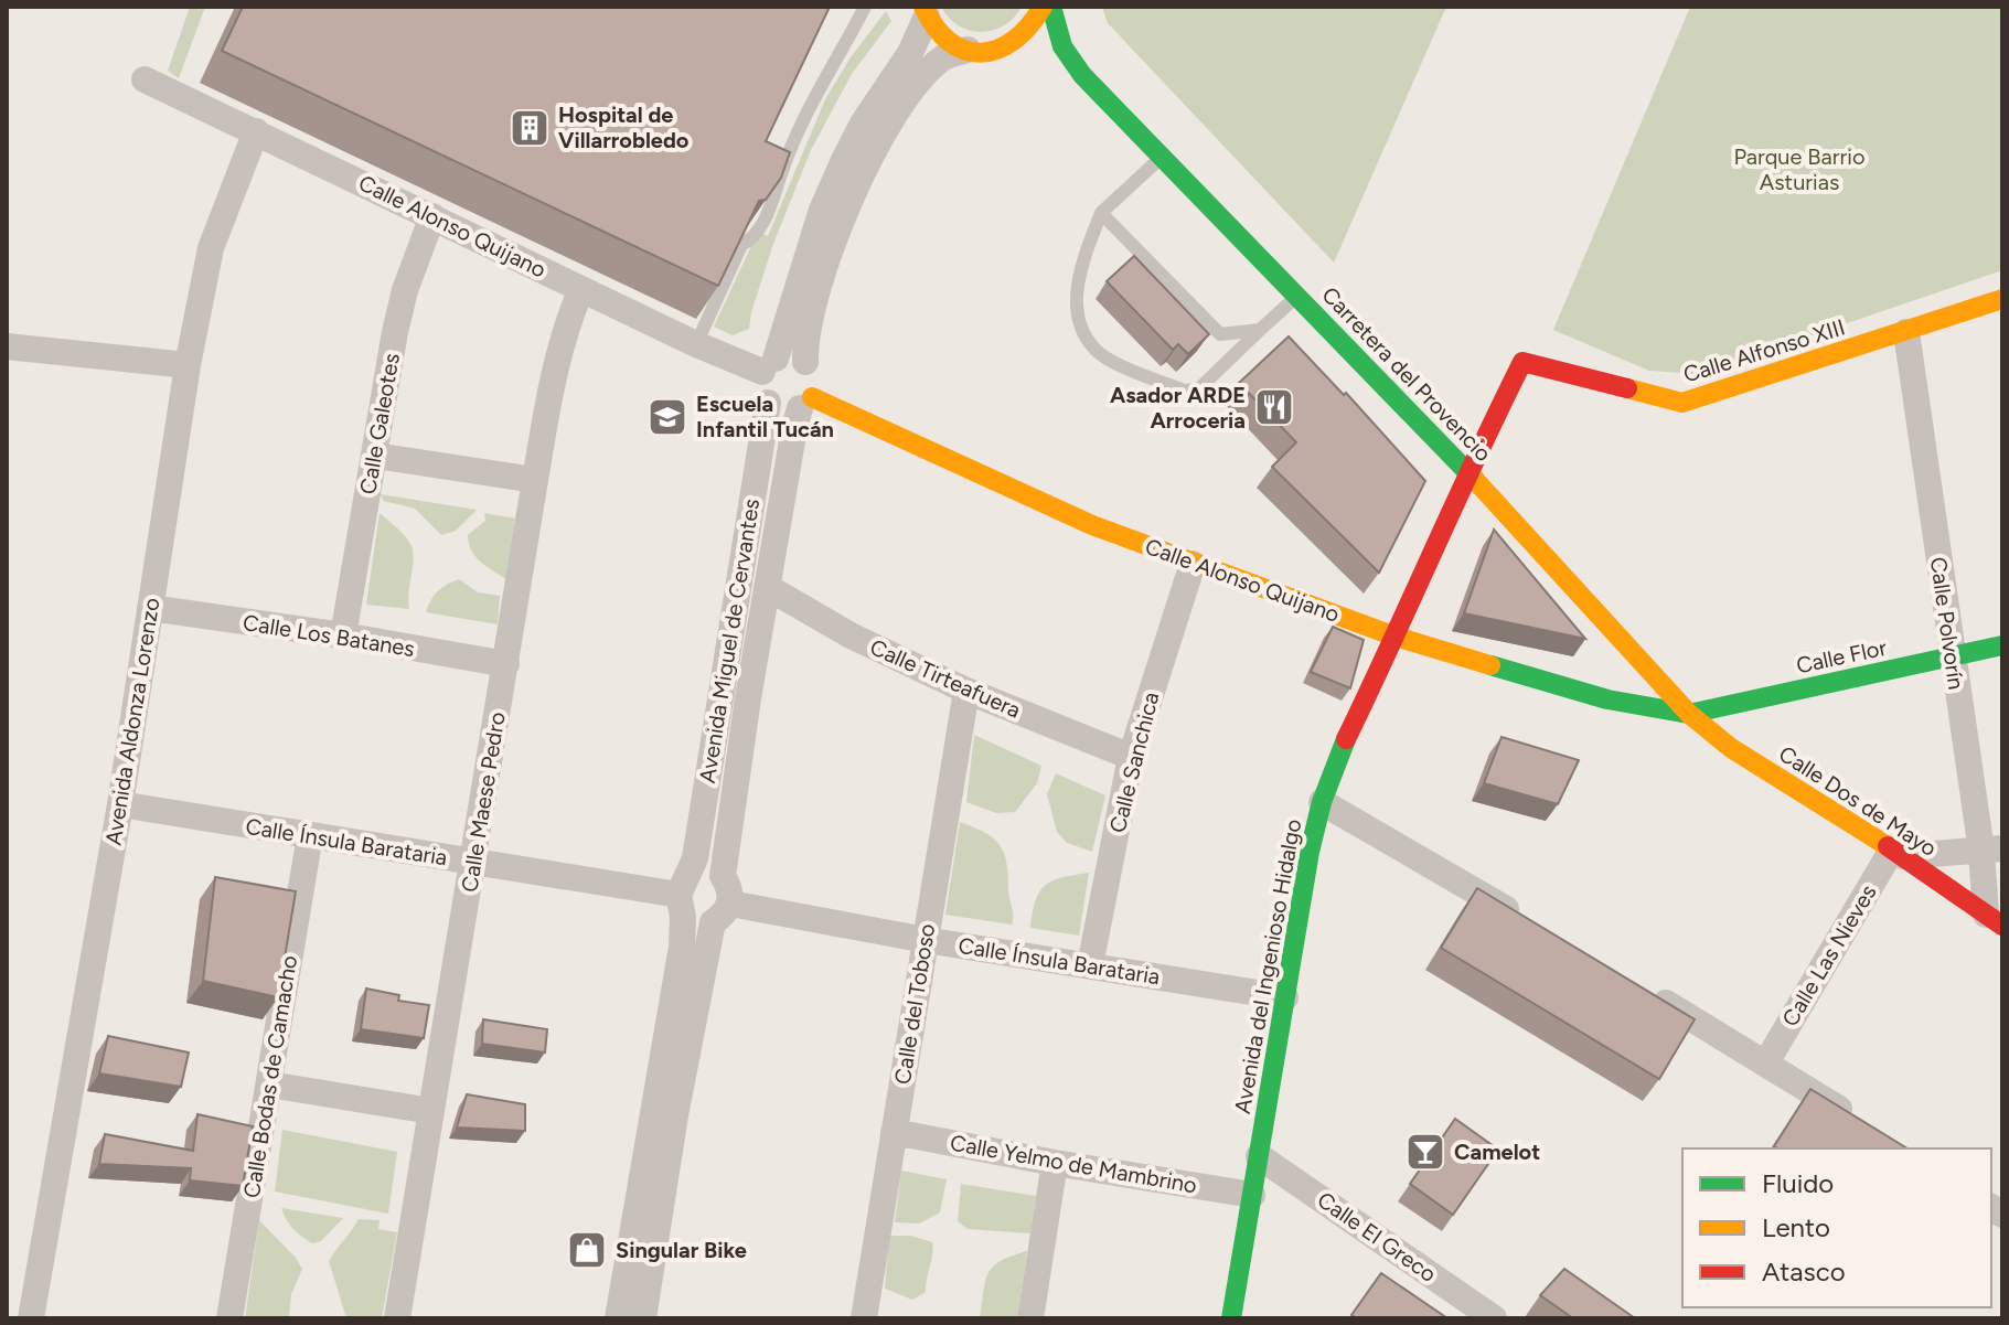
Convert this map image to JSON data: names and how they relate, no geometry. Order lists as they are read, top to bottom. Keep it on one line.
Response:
{"streets":{"street":["Calle Alonso Quijano","Calle Alfonso XIII","Carretera del Provencio","Calle Galeotes","Calle Polvorín","Calle Los Batanes","Avenida Miguel de Cervantes","Calle Flor","Calle Tirteafuera","Avenida Aldonza Lorenzo","Calle Sanchica","Calle Dos de Mayo","Calle Maese Pedro","Calle Ínsula Barataria","Calle Las Nieves","Avenida del Ingenioso Hidalgo","Calle del Toboso","Calle Bodas de Camacho","Calle Yelmo de Mambrino","Calle El Greco"]},"crossings":[["Calle Alonso Quijano","Calle Alfonso XIII"],["Calle Alonso Quijano","Carretera del Provencio"],["Calle Alonso Quijano","Calle Galeotes"],["Calle Alonso Quijano","Avenida Miguel de Cervantes"],["Calle Alonso Quijano","Calle Flor"],["Calle Alonso Quijano","Avenida Aldonza Lorenzo"],["Calle Alonso Quijano","Calle Sanchica"],["Calle Alonso Quijano","Calle Dos de Mayo"],["Calle Alonso Quijano","Calle Maese Pedro"],["Calle Alonso Quijano","Avenida del Ingenioso Hidalgo"],["Calle Alfonso XIII","Carretera del Provencio"],["Calle Alfonso XIII","Calle Polvorín"],["Calle Alfonso XIII","Avenida del Ingenioso Hidalgo"],["Carretera del Provencio","Calle Flor"],["Carretera del Provencio","Calle Dos de Mayo"],["Calle Galeotes","Calle Los Batanes"],["Calle Polvorín","Calle Flor"],["Calle Polvorín","Calle Dos de Mayo"],["Calle Los Batanes","Avenida Aldonza Lorenzo"],["Calle Los Batanes","Calle Maese Pedro"],["Avenida Miguel de Cervantes","Calle Tirteafuera"],["Avenida Miguel de Cervantes","Calle Ínsula Barataria"],["Calle Flor","Calle Dos de Mayo"],["Calle Tirteafuera","Calle Sanchica"],["Calle Tirteafuera","Calle del Toboso"],["Avenida Aldonza Lorenzo","Calle Ínsula Barataria"],["Calle Sanchica","Calle Ínsula Barataria"],["Calle Dos de Mayo","Calle Las Nieves"],["Calle Maese Pedro","Calle Ínsula Barataria"],["Calle Ínsula Barataria","Avenida del Ingenioso Hidalgo"],["Calle Ínsula Barataria","Calle del Toboso"],["Calle Ínsula Barataria","Calle Bodas de Camacho"],["Avenida del Ingenioso Hidalgo","Calle Yelmo de Mambrino"],["Avenida del Ingenioso Hidalgo","Calle El Greco"],["Calle del Toboso","Calle Yelmo de Mambrino"]],"parks":["Parque Barrio Asturias"],"places":{"building":["Hospital de Villarrobledo"],"restaurant":["Asador ARDE Arroceria"],"school or university":["Escuela Infantil Tucán"],"bar":["Camelot"],"shop":["Singular Bike"]},"legend":["Fluido","Lento","Atasco"]}
